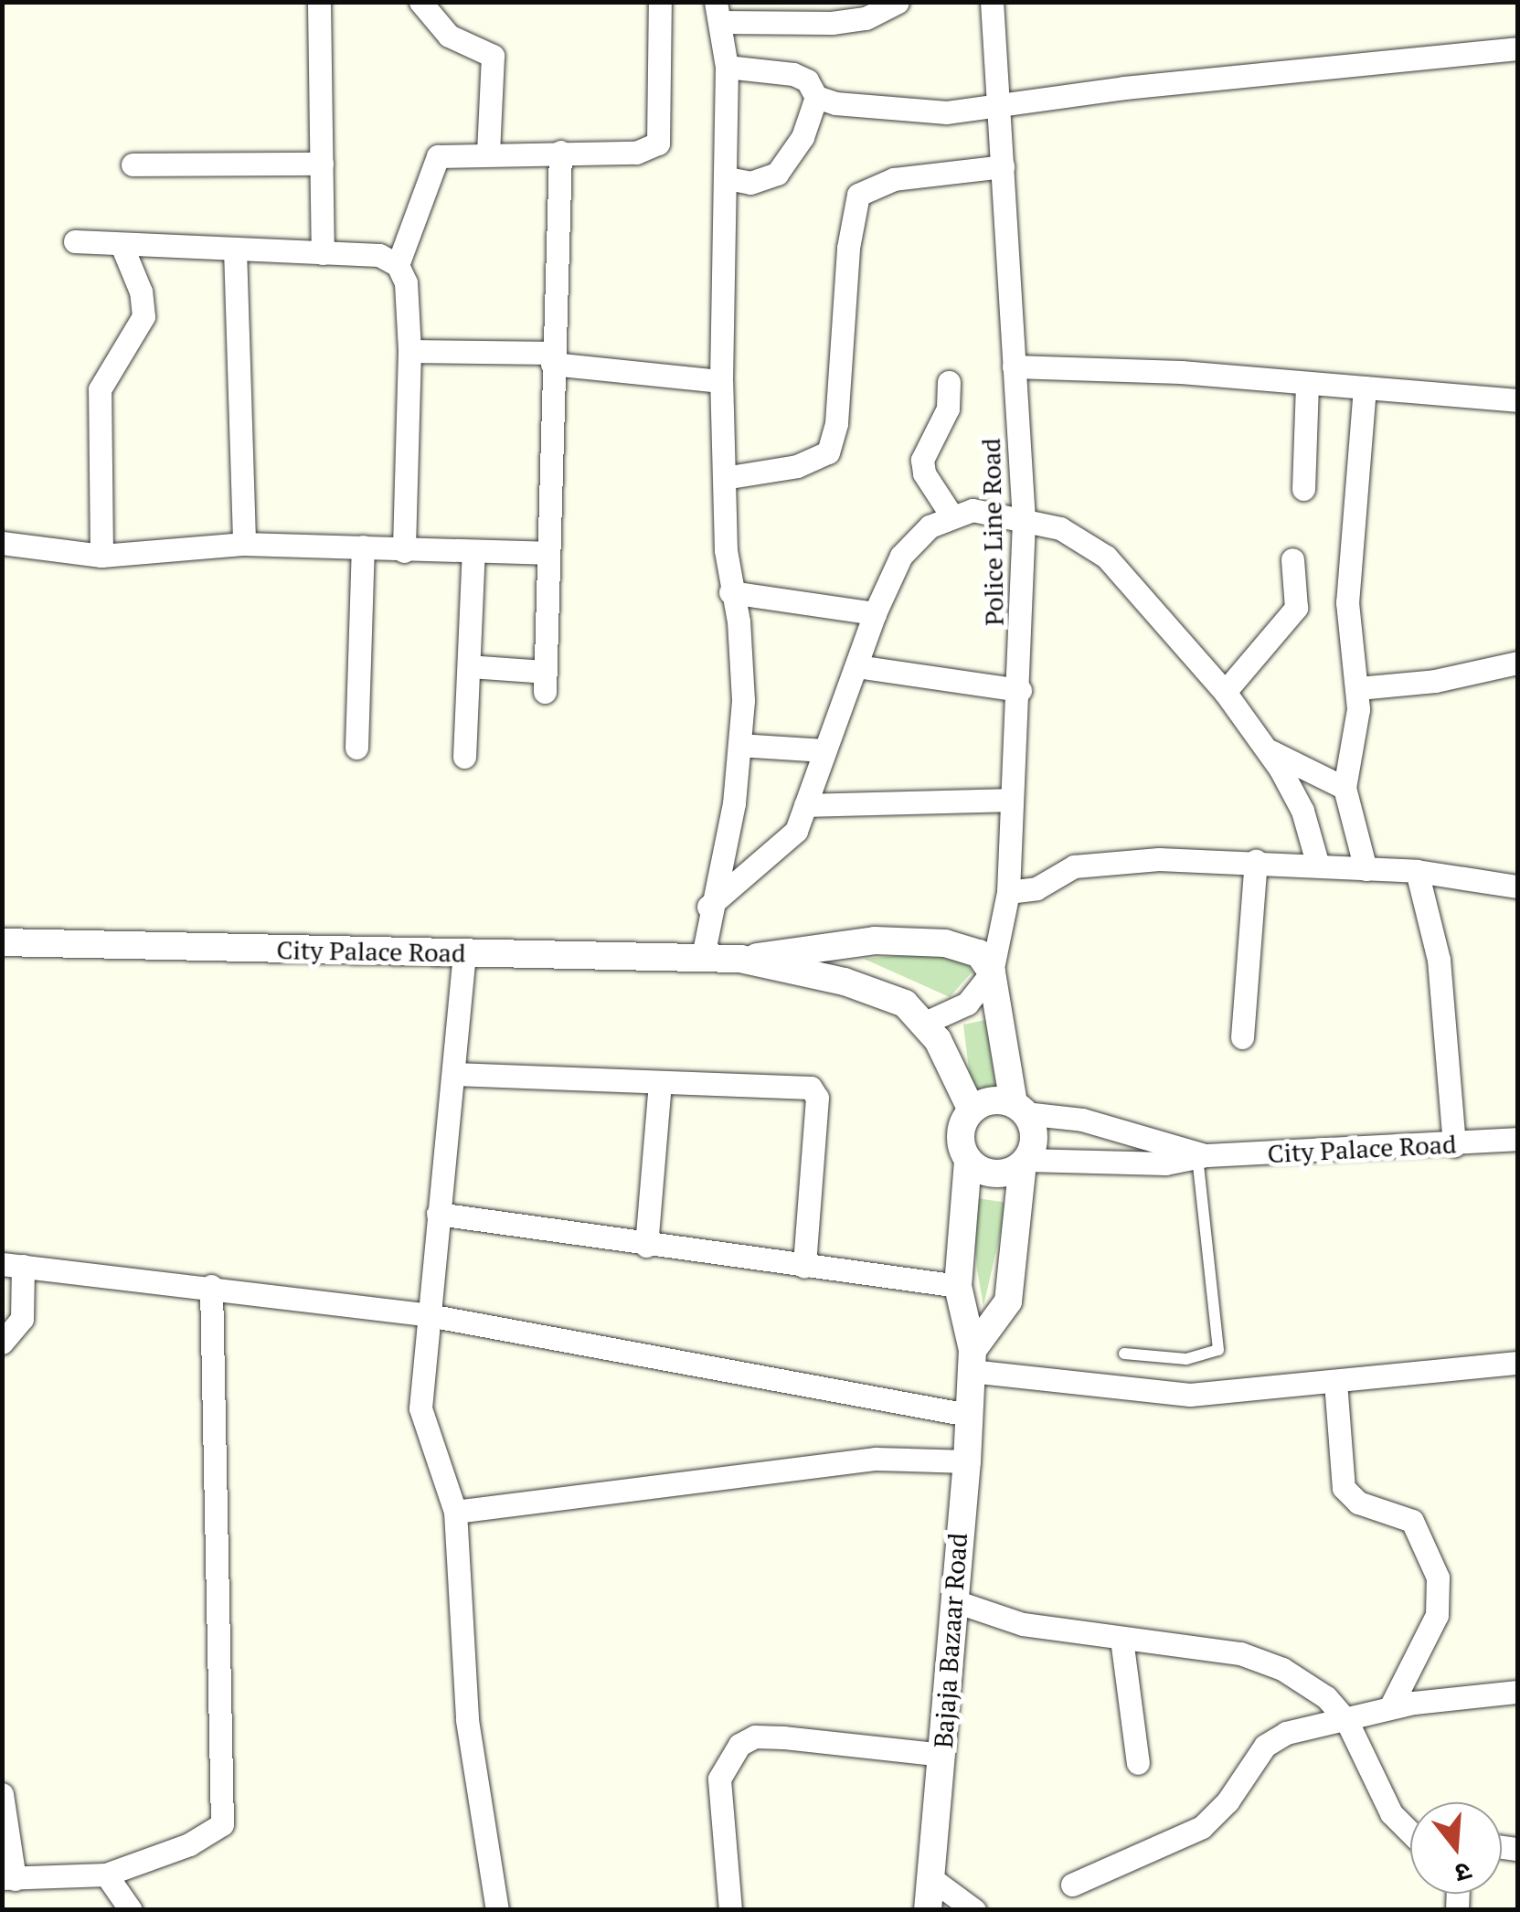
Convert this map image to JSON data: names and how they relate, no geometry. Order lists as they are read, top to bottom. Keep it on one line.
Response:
{"streets":{"street":["Police Line Road","City Palace Road","Bajaja Bazaar Road"]},"crossings":[["Police Line Road","City Palace Road"]],"north":"bottom"}
